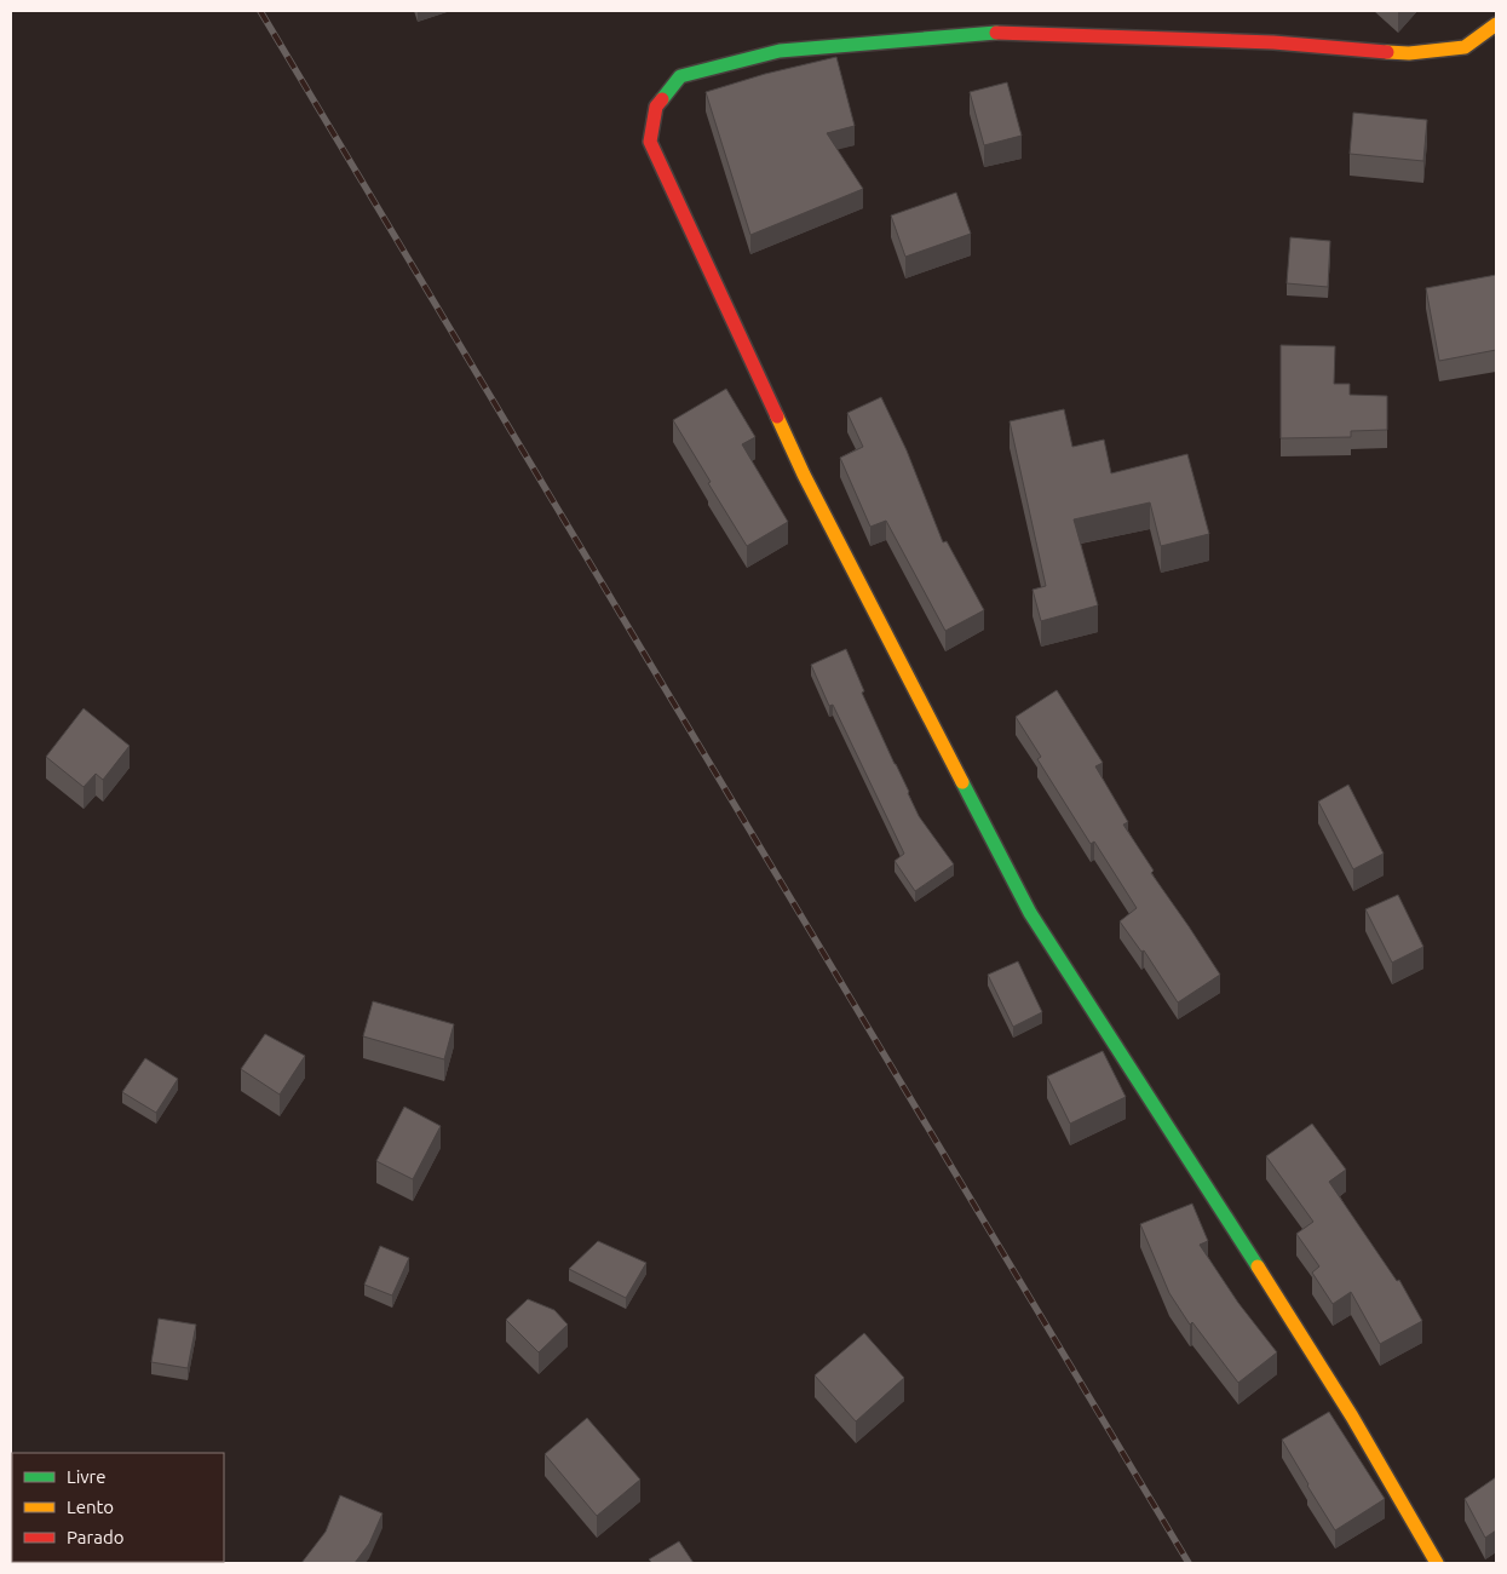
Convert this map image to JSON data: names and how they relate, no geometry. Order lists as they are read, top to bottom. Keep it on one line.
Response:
{"legend":["Livre","Lento","Parado"]}
